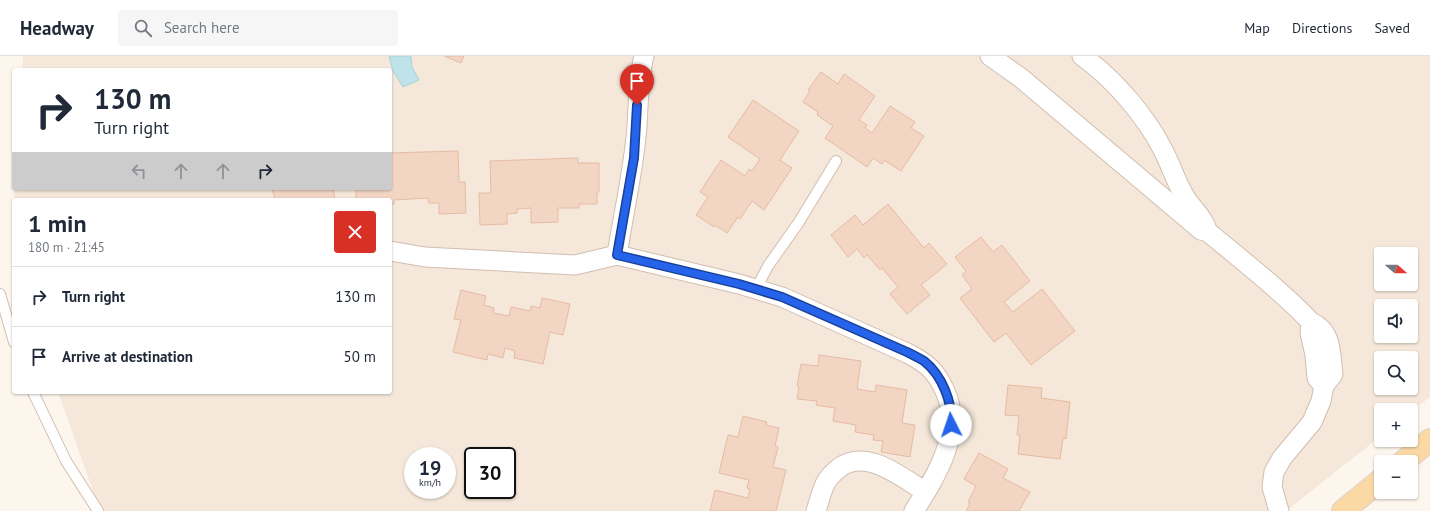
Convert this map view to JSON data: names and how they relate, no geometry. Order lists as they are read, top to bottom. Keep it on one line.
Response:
{"north":"right","page":{"header":"Headway","search":"Search here","nav":["Map","Directions","Saved"],"turn":["130 m","Turn right"],"heading":["1 min","180 m · 21:45"],"map_buttons":["+","−"],"list":[{"name":"Turn right","value":"130 m"},{"name":"Arrive at destination","value":"50 m"}],"speed":"19 km/h","limit":"30"}}
